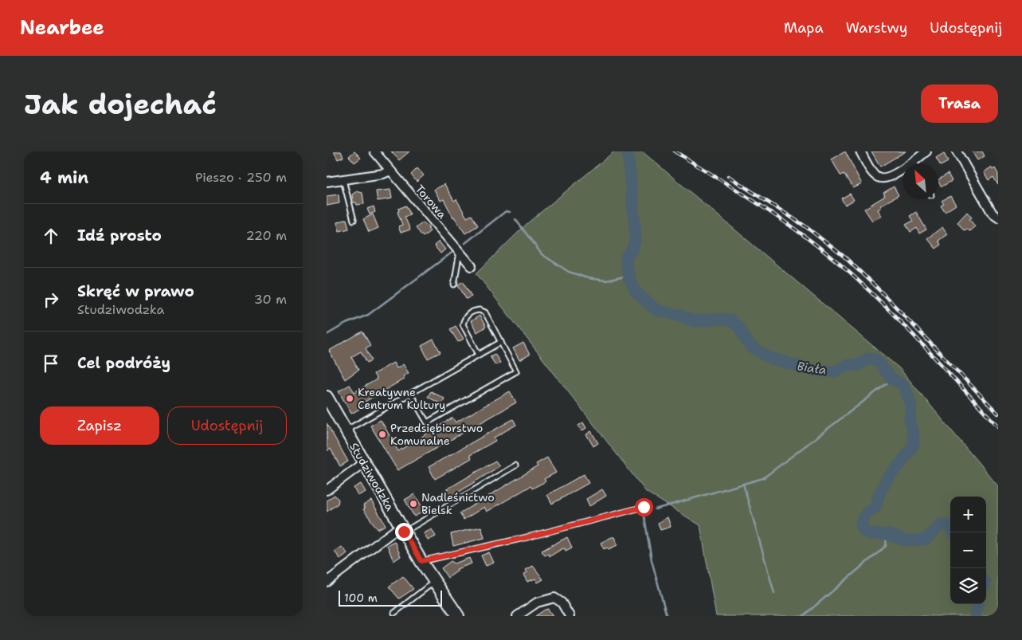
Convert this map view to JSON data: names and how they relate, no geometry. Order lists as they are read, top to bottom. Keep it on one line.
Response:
{"streets":{"street":["Torowa","Studziwodzka"]},"water":["Biała"],"places":["Kreatywne Centrum Kultury","Przedsiębiorstwo Komunalne","Nadleśnictwo Bielsk"],"scale_bar":"100 m","north":"top left","page":{"header":"Nearbee","nav":["Mapa","Warstwy","Udostępnij"],"buttons":["Trasa",["Zapisz","Udostępnij"]],"title":"Jak dojechać","heading":["4 min","Pieszo · 250 m"],"list":[["Idź prosto","220 m"],["Skręć w prawo","Studziwodzka","30 m"],"Cel podróży"],"map_buttons":["+","−"],"scale":"100 m"}}
